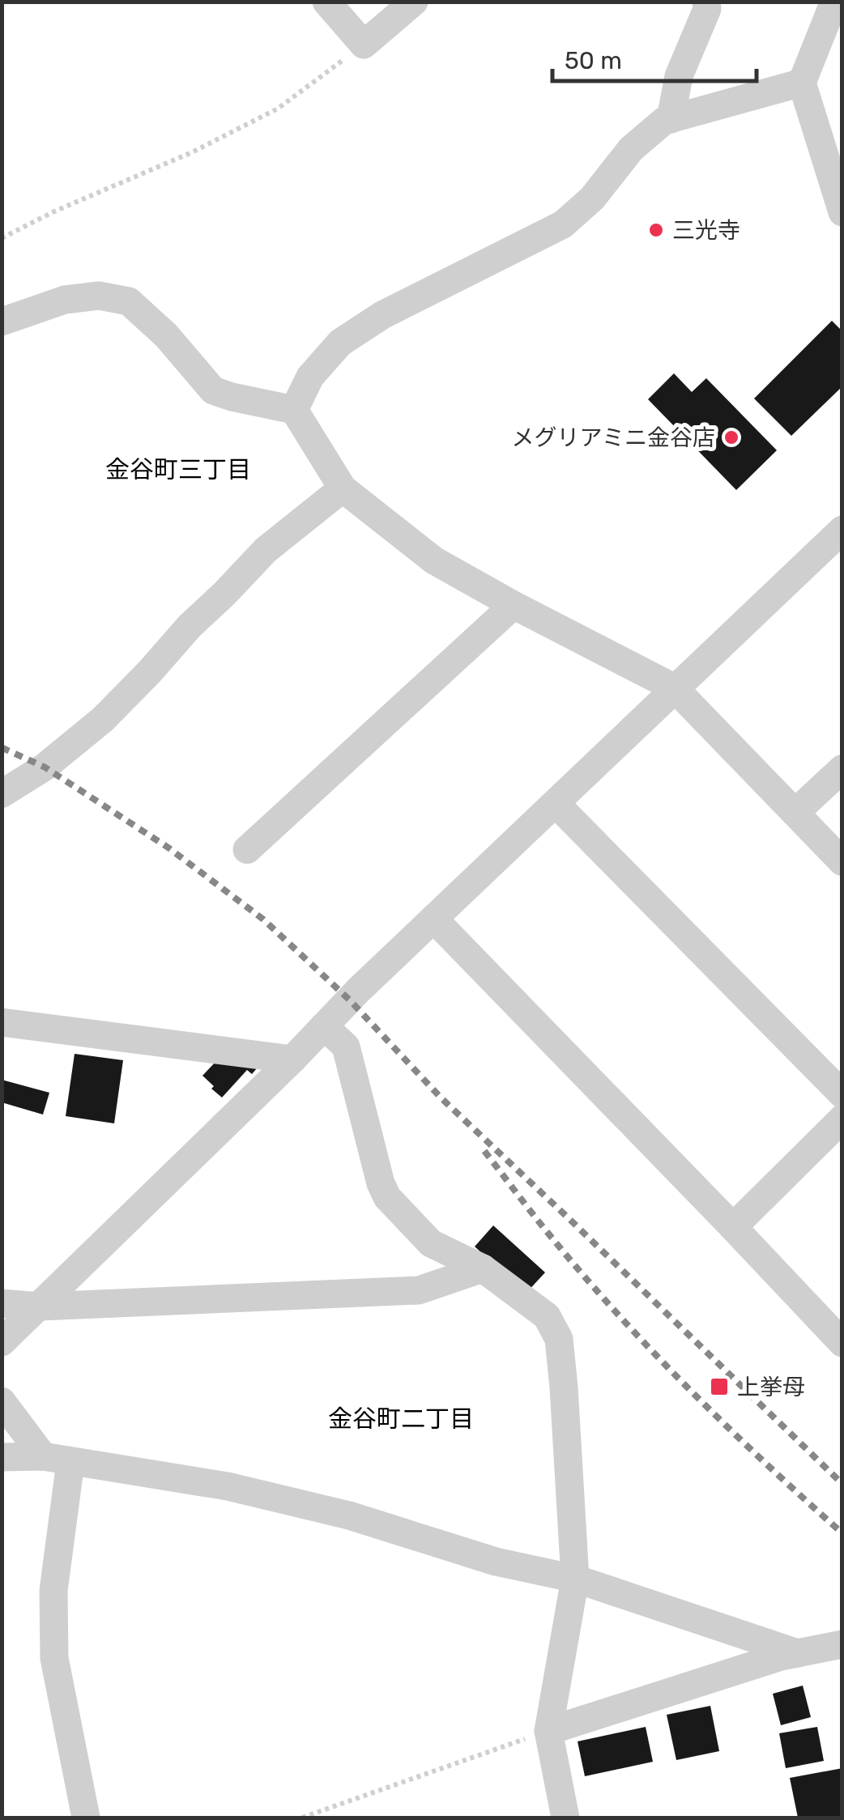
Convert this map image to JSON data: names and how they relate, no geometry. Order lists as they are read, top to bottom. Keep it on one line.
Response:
{"districts":["金谷町三丁目","金谷町二丁目"],"places":{"other":["三光寺","メグリアミニ金谷店"],"transit":["上挙母"]},"scale_bar":"50 m"}
